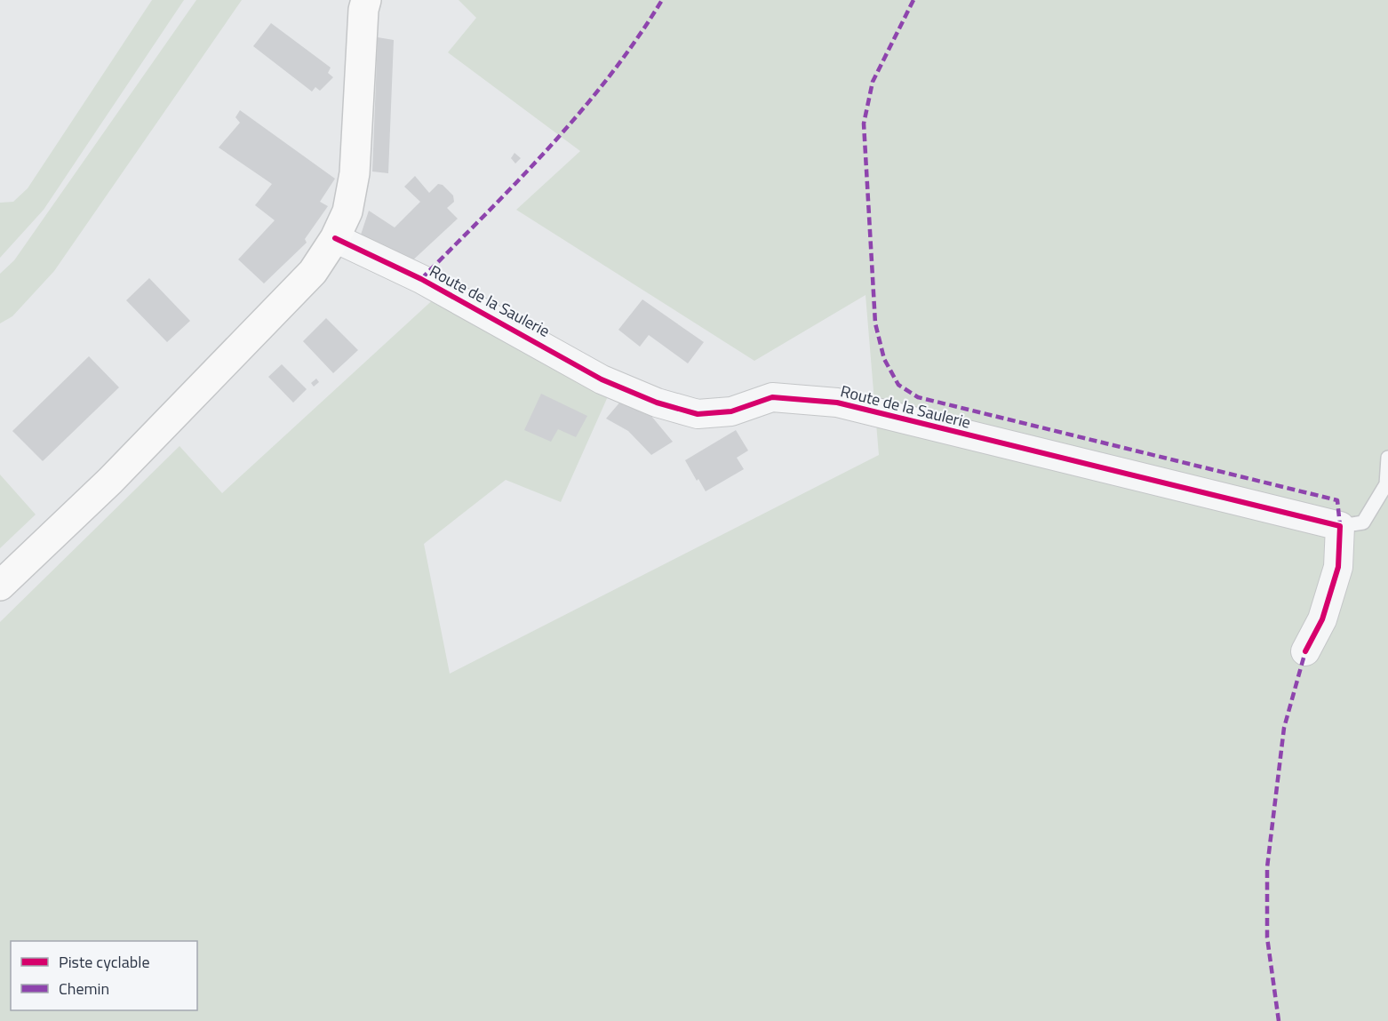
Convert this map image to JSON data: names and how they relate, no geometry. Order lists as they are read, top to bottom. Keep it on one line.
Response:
{"streets":{"street":["Route de la Saulerie"]},"legend":["Piste cyclable","Chemin"]}
